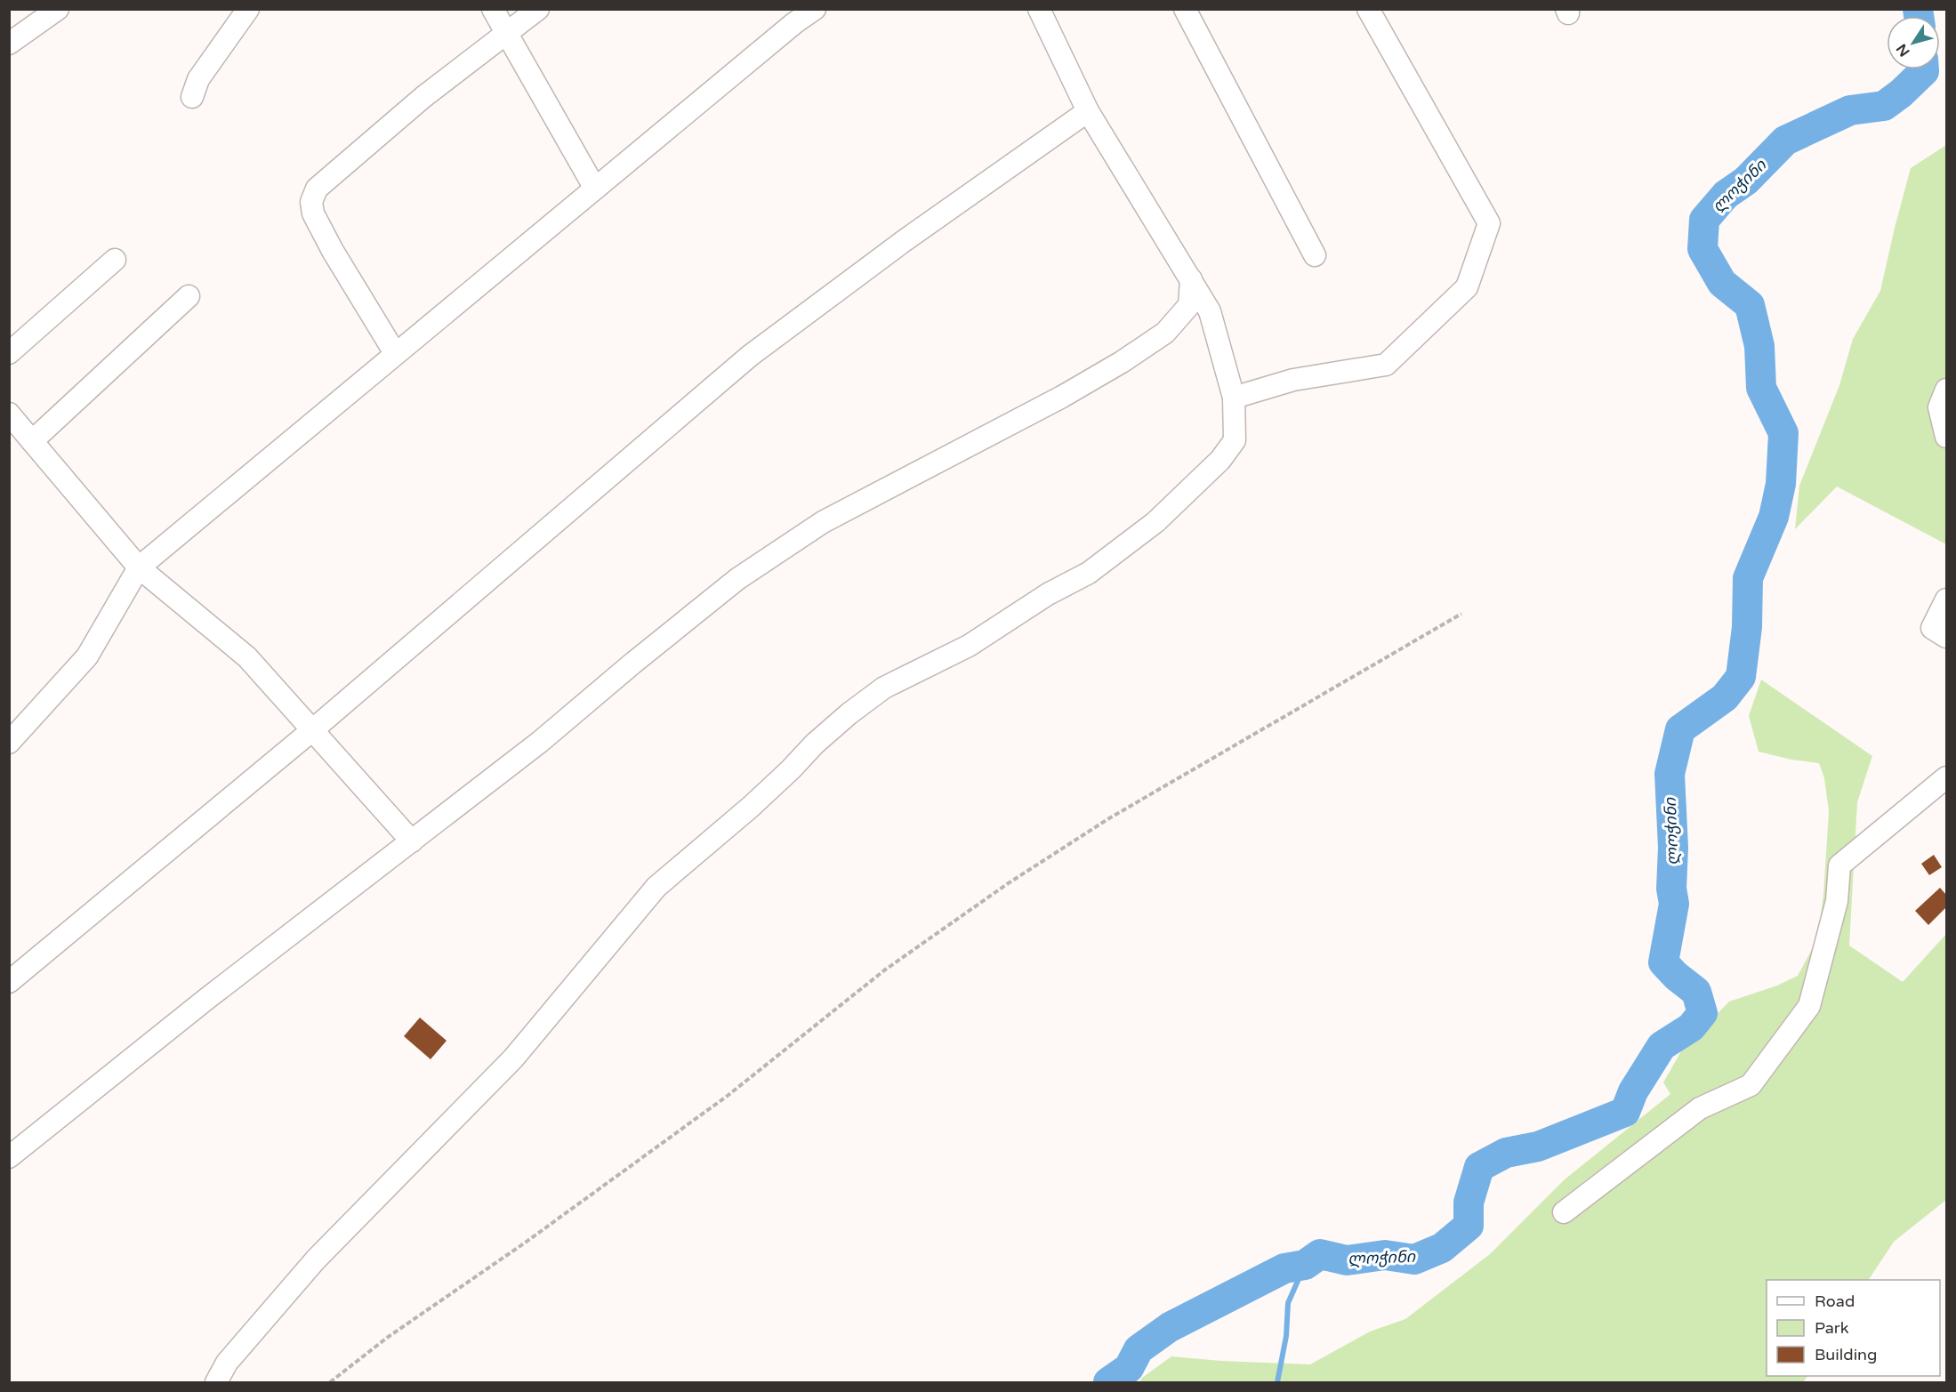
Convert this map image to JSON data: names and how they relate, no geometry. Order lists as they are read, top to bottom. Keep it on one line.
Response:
{"water":["ლოჭინი"],"legend":["Road","Park","Building"],"north":"bottom left"}
